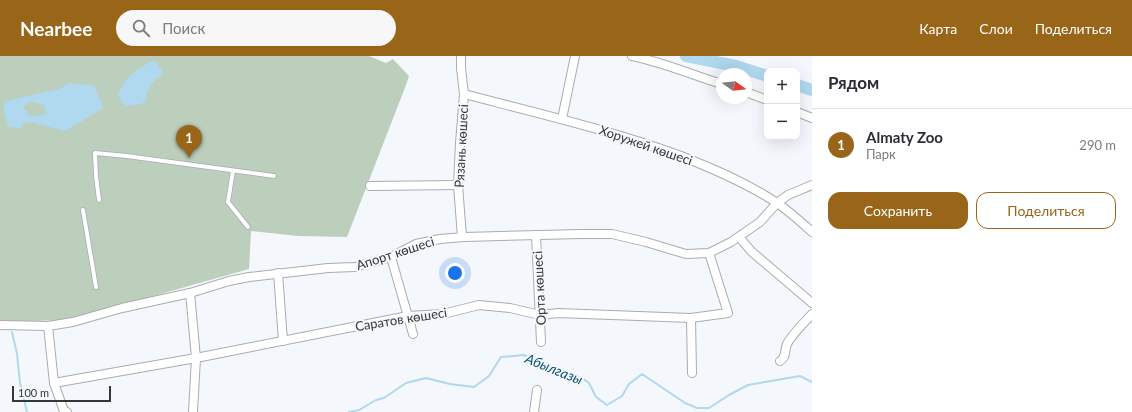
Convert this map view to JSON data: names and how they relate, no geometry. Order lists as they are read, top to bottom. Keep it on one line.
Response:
{"streets":{"street":["Хоружей көшесі","Рязань көшесі","Апорт көшесі","Орта көшесі","Саратов көшесі"]},"crossings":[["Хоружей көшесі","Рязань көшесі"],["Хоружей көшесі","Апорт көшесі"],["Рязань көшесі","Апорт көшесі"],["Апорт көшесі","Орта көшесі"],["Апорт көшесі","Саратов көшесі"],["Орта көшесі","Саратов көшесі"]],"water":["Абылгазы"],"scale_bar":"100 m","north":"right","page":{"header":"Nearbee","search":"Поиск","nav":["Карта","Слои","Поделиться"],"heading":"Рядом","map_buttons":["+","−"],"list":[{"mark":"1","name":"Almaty Zoo","note":"Парк","value":"290 m"}],"pins":"1","buttons":["Сохранить","Поделиться"],"scale":"100 m"}}
